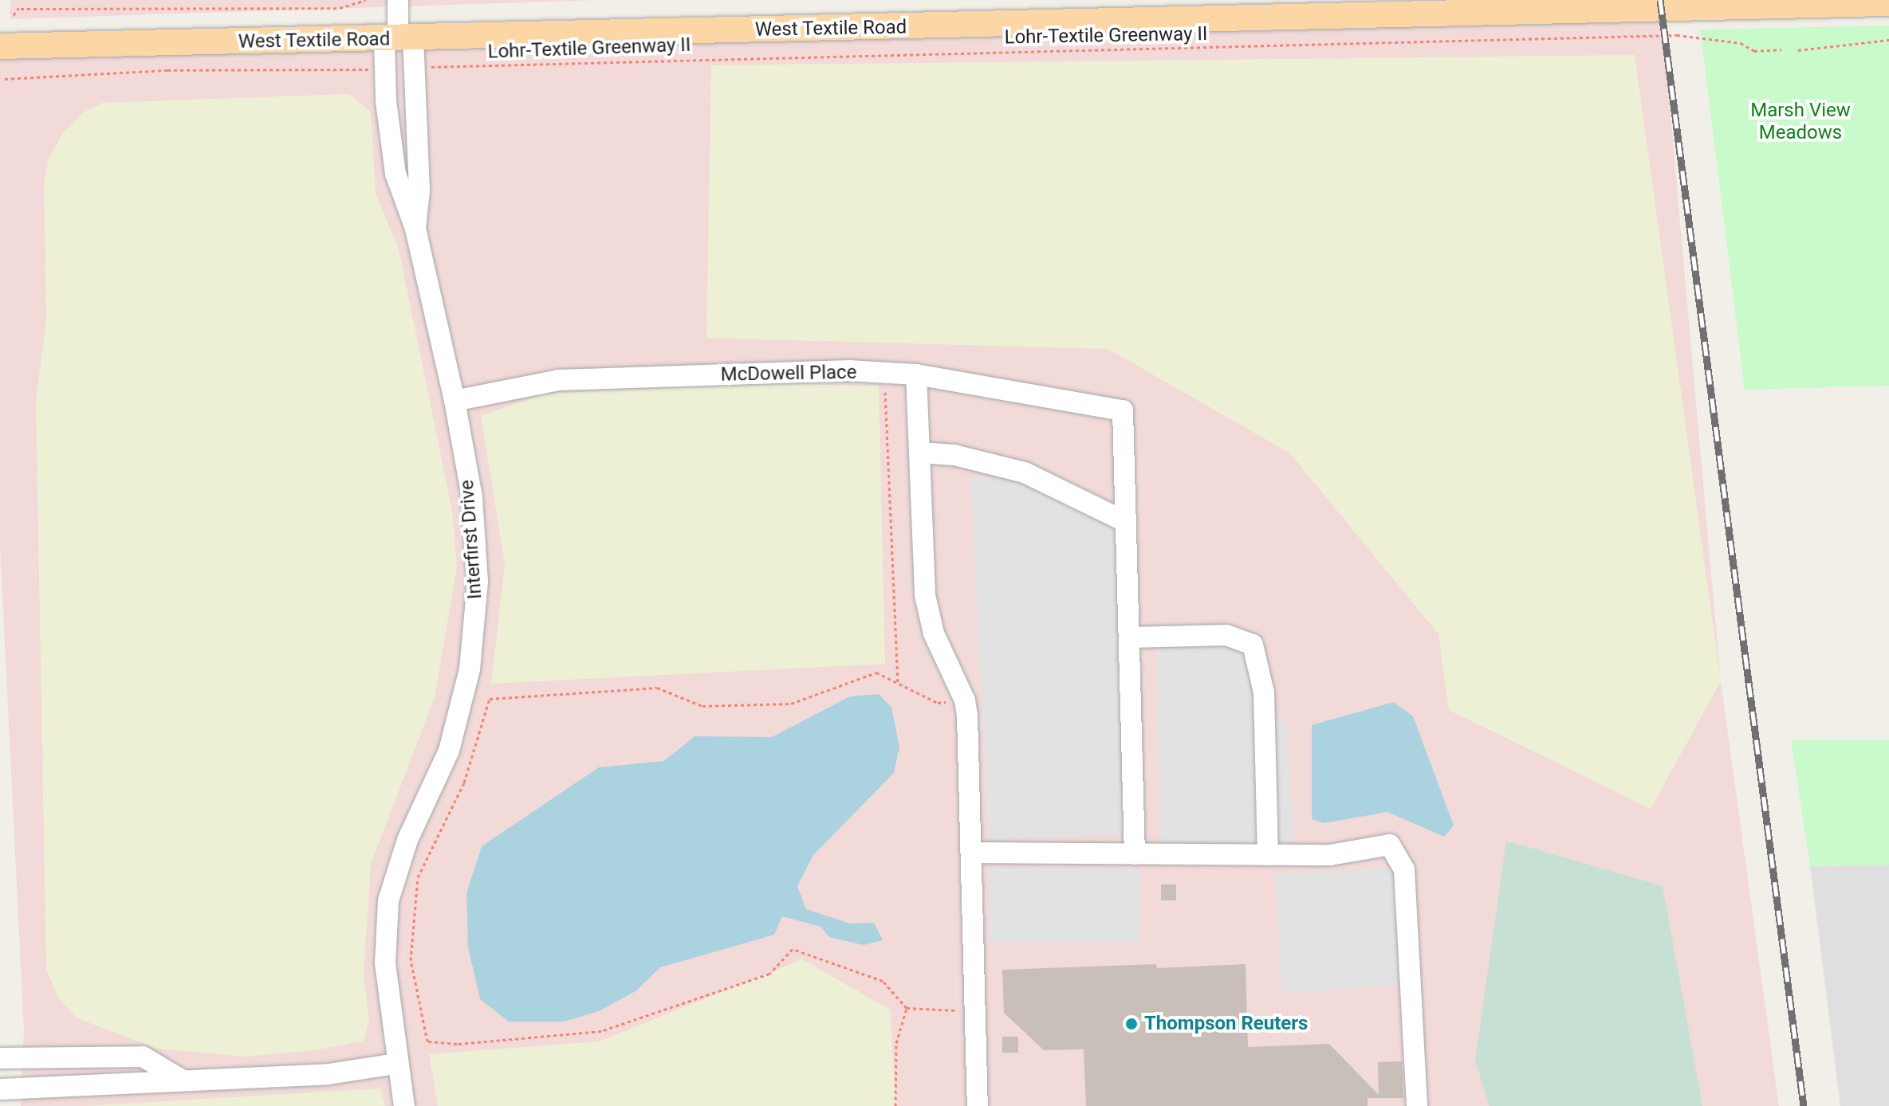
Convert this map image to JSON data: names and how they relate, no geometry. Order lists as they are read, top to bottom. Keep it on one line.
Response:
{"streets":{"main road":["West Textile Road"],"street":["McDowell Place","Interfirst Drive"],"path":["Lohr-Textile Greenway II"]},"crossings":[["West Textile Road","Interfirst Drive"],["McDowell Place","Interfirst Drive"]],"parks":["Marsh View Meadows"],"places":["Thompson Reuters"]}
